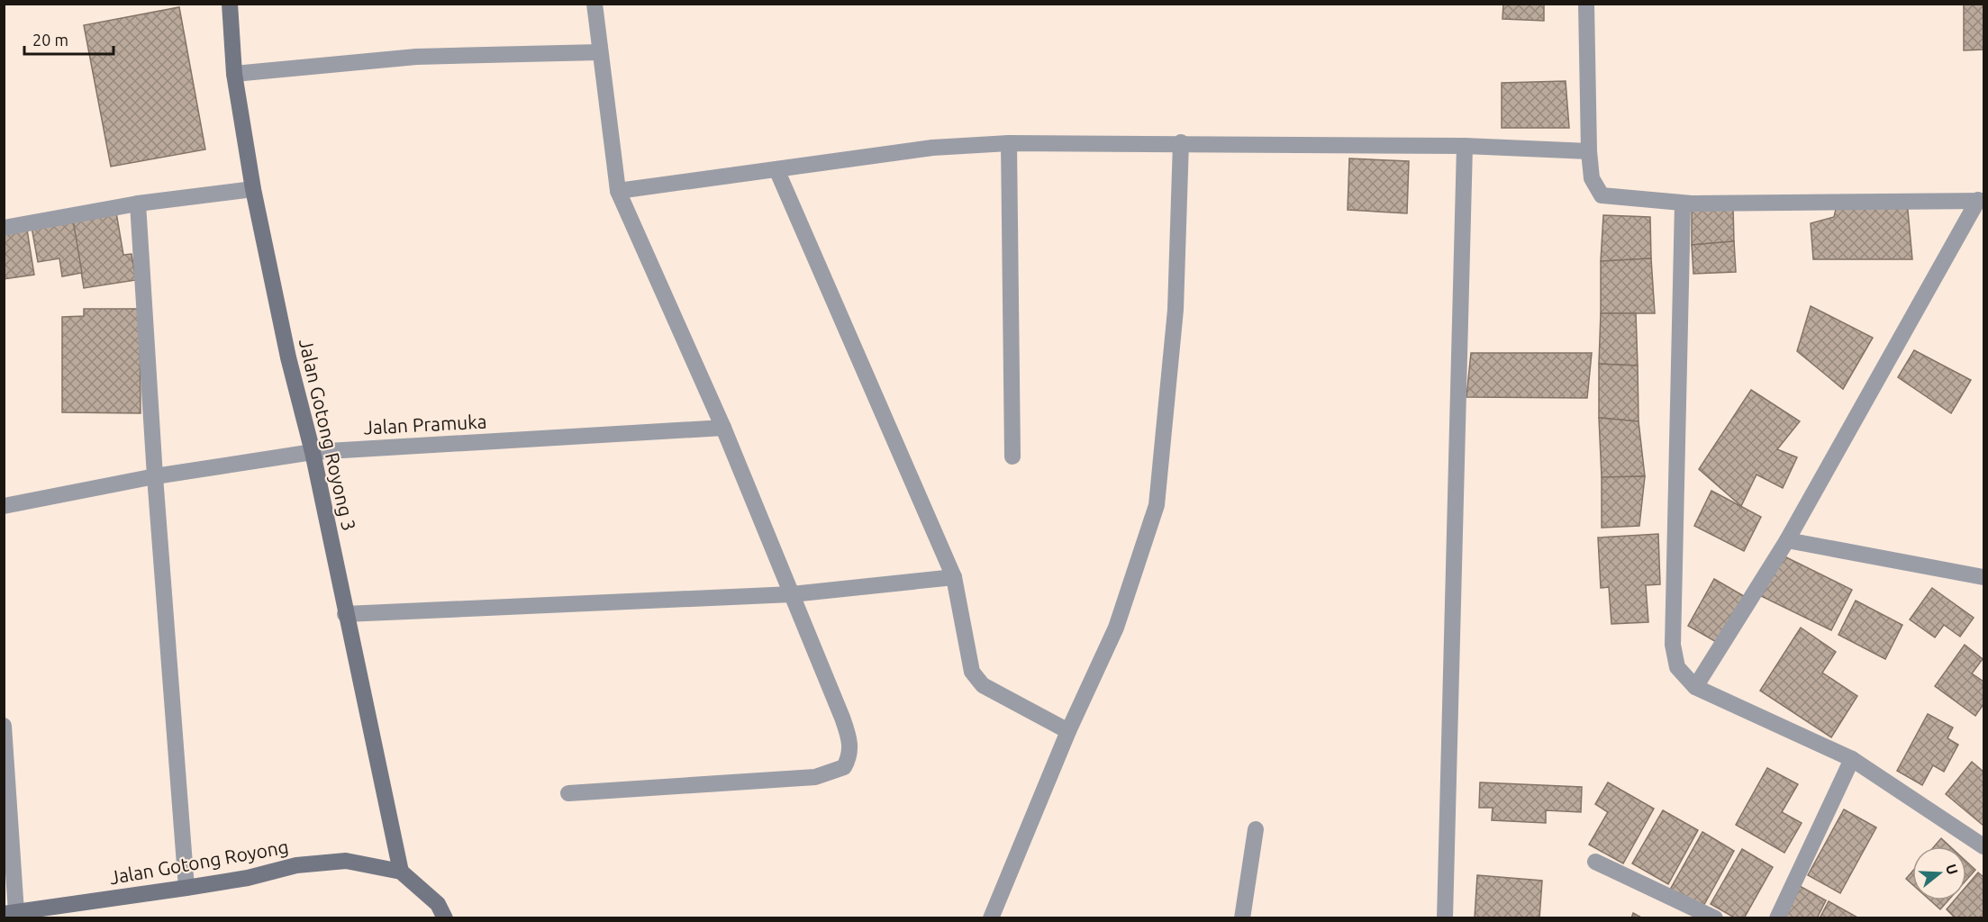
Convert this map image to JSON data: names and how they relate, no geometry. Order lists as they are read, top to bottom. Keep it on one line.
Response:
{"streets":{"street":["Jalan Pramuka","Jalan Gotong Royong 3","Jalan Gotong Royong"]},"crossings":[["Jalan Pramuka","Jalan Gotong Royong 3"],["Jalan Gotong Royong 3","Jalan Gotong Royong"]],"scale_bar":"20 m","north":"right"}
